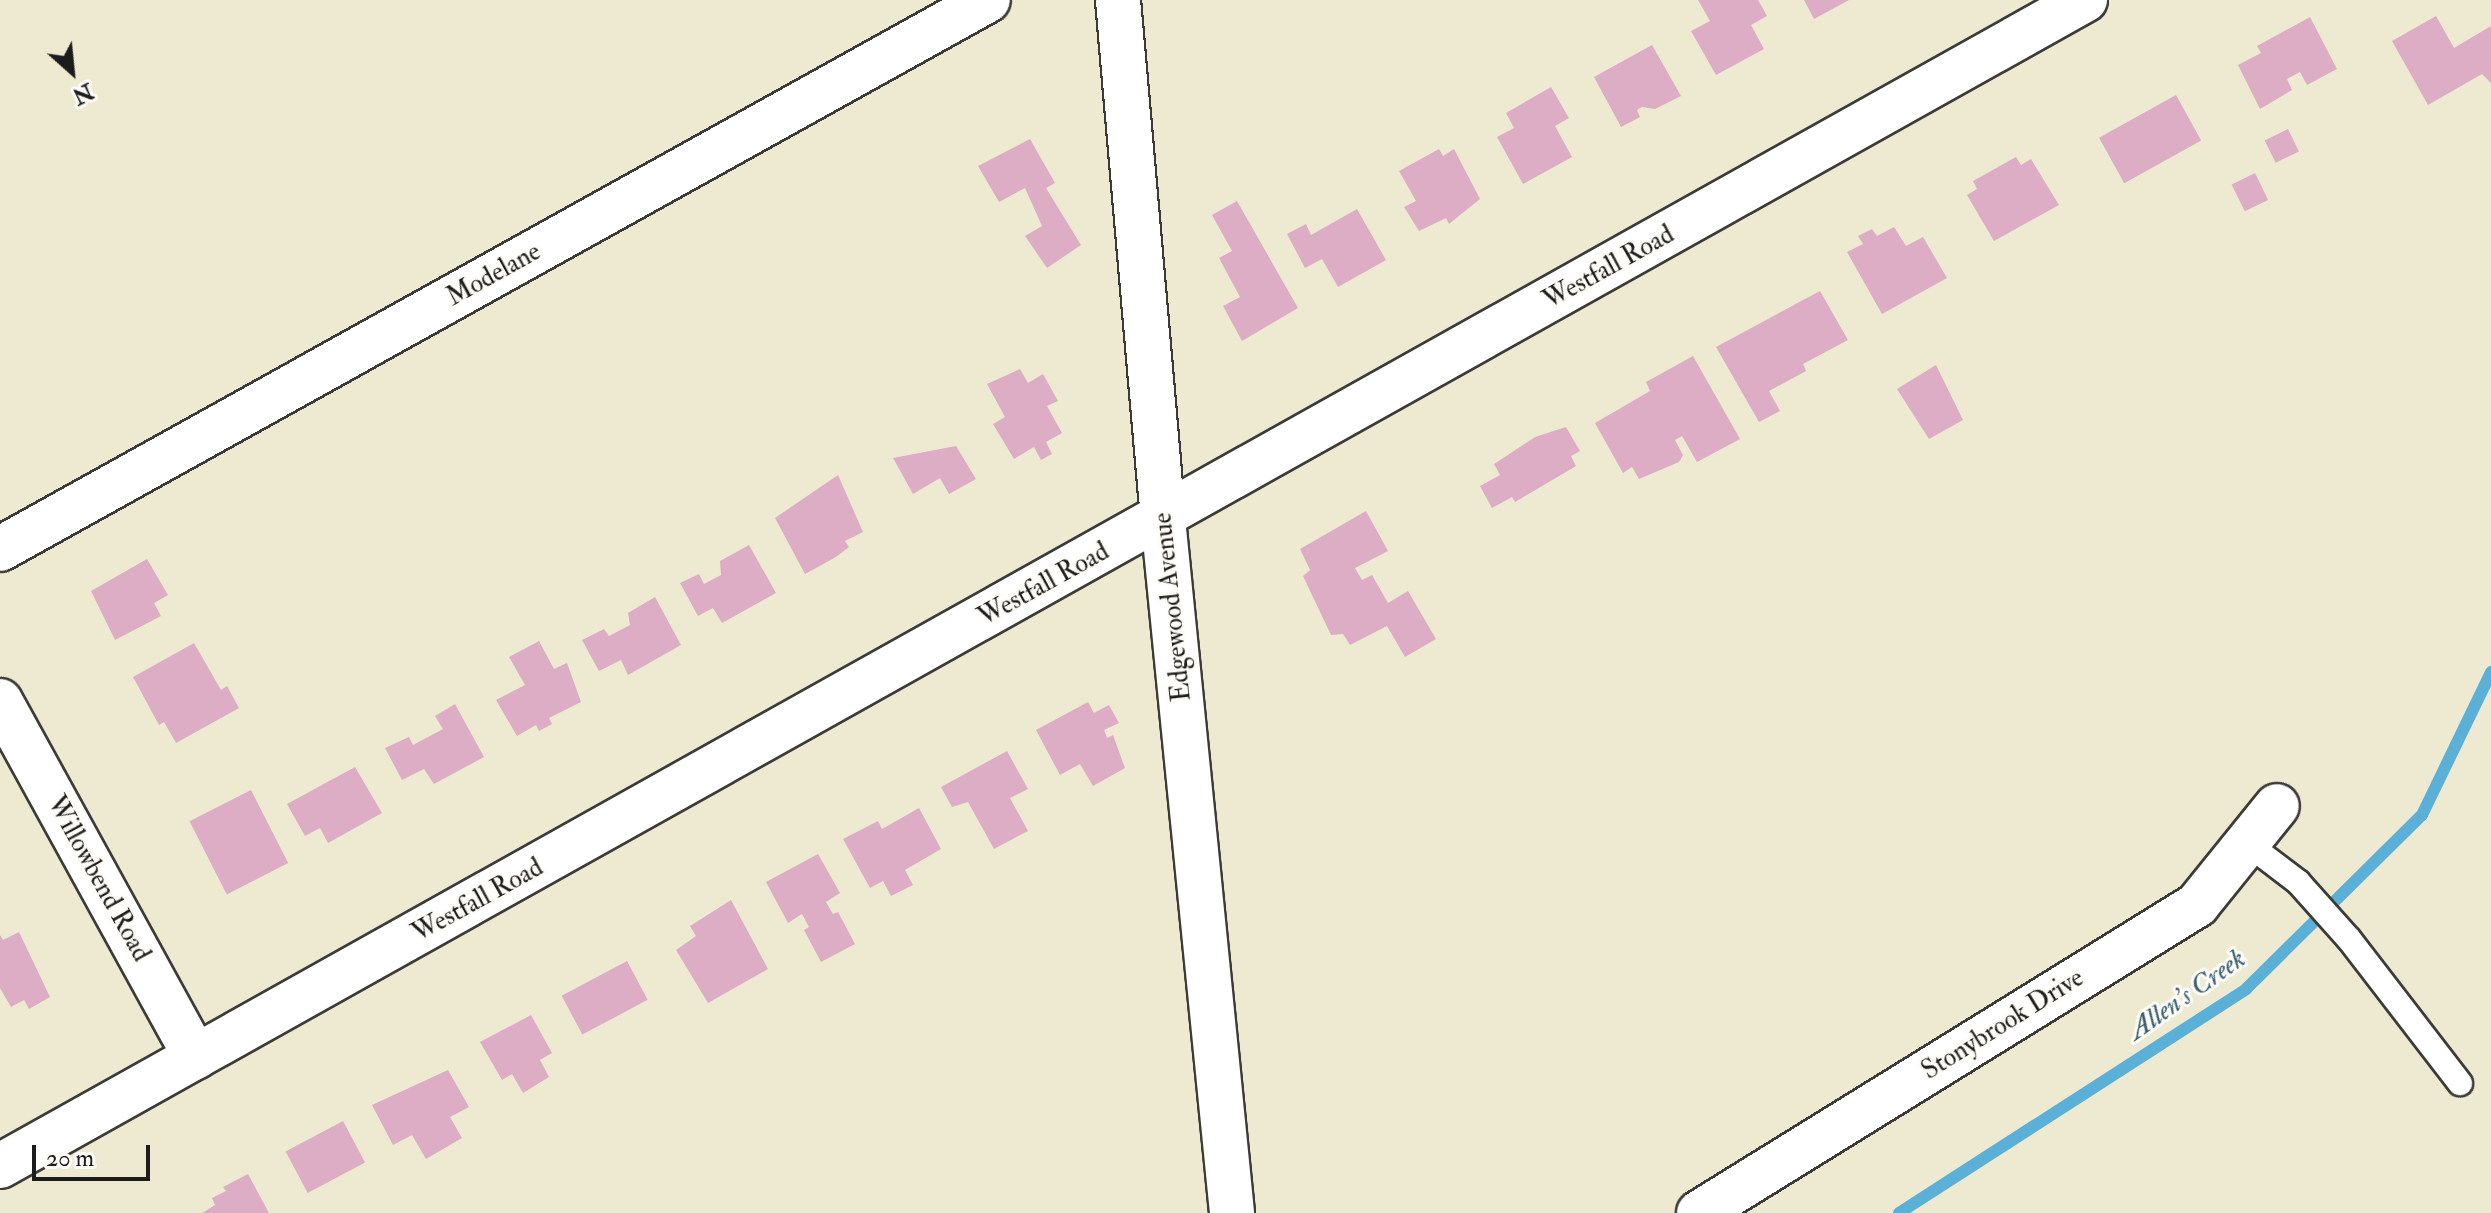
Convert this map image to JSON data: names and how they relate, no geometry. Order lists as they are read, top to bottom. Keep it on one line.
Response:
{"streets":{"street":["Westfall Road","Modelane","Edgewood Avenue","Willowbend Road","Stonybrook Drive"]},"crossings":[["Westfall Road","Edgewood Avenue"],["Westfall Road","Willowbend Road"]],"water":["Allen's Creek"],"scale_bar":"20 m","north":"bottom right"}
